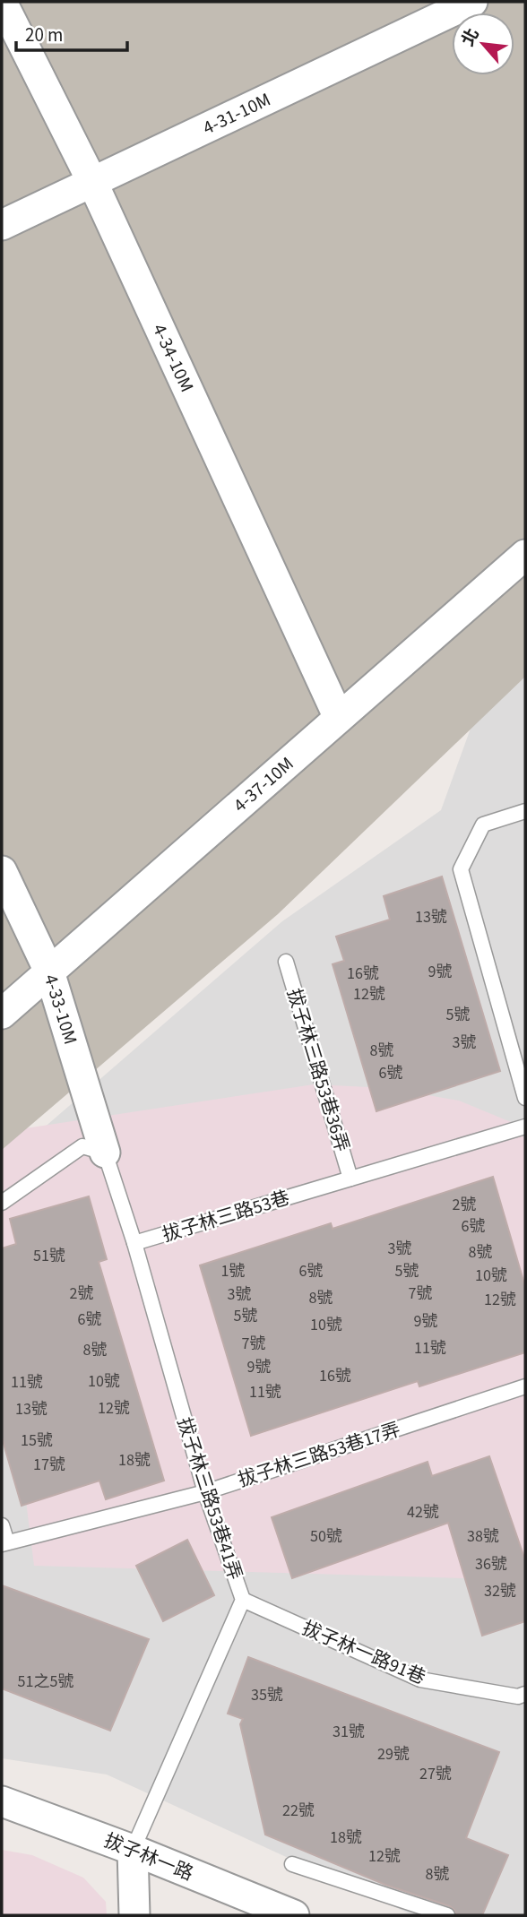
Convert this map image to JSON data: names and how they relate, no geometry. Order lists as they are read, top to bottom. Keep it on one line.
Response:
{"streets":{"street":["4-31-10M","4-34-10M","4-37-10M","4-33-10M","拔子林一路"],"lane":["拔子林三路53巷36弄","拔子林三路53巷","拔子林三路53巷17弄","拔子林三路53巷41弄","拔子林一路91巷"]},"crossings":[["4-31-10M","4-34-10M"],["4-34-10M","4-37-10M"],["4-37-10M","4-33-10M"],["拔子林三路53巷36弄","拔子林三路53巷"],["拔子林三路53巷","拔子林三路53巷41弄"],["拔子林三路53巷17弄","拔子林三路53巷41弄"],["拔子林三路53巷41弄","拔子林一路91巷"],["拔子林三路53巷41弄","拔子林一路"]],"house_numbers":["13號","9號","16號","12號","5號","3號","8號","6號","2號","6號","3號","8號","51號","1號","6號","5號","10號","2號","7號","3號","8號","12號","5號","6號","9號","10號","7號","11號","8號","9號","16號","10號","11號","11號","12號","13號","15號","18號","17號","42號","50號","38號","36號","32號","51之5號","35號","31號","29號","27號","22號","18號","12號","8號"],"scale_bar":"20 m","north":"top left"}
